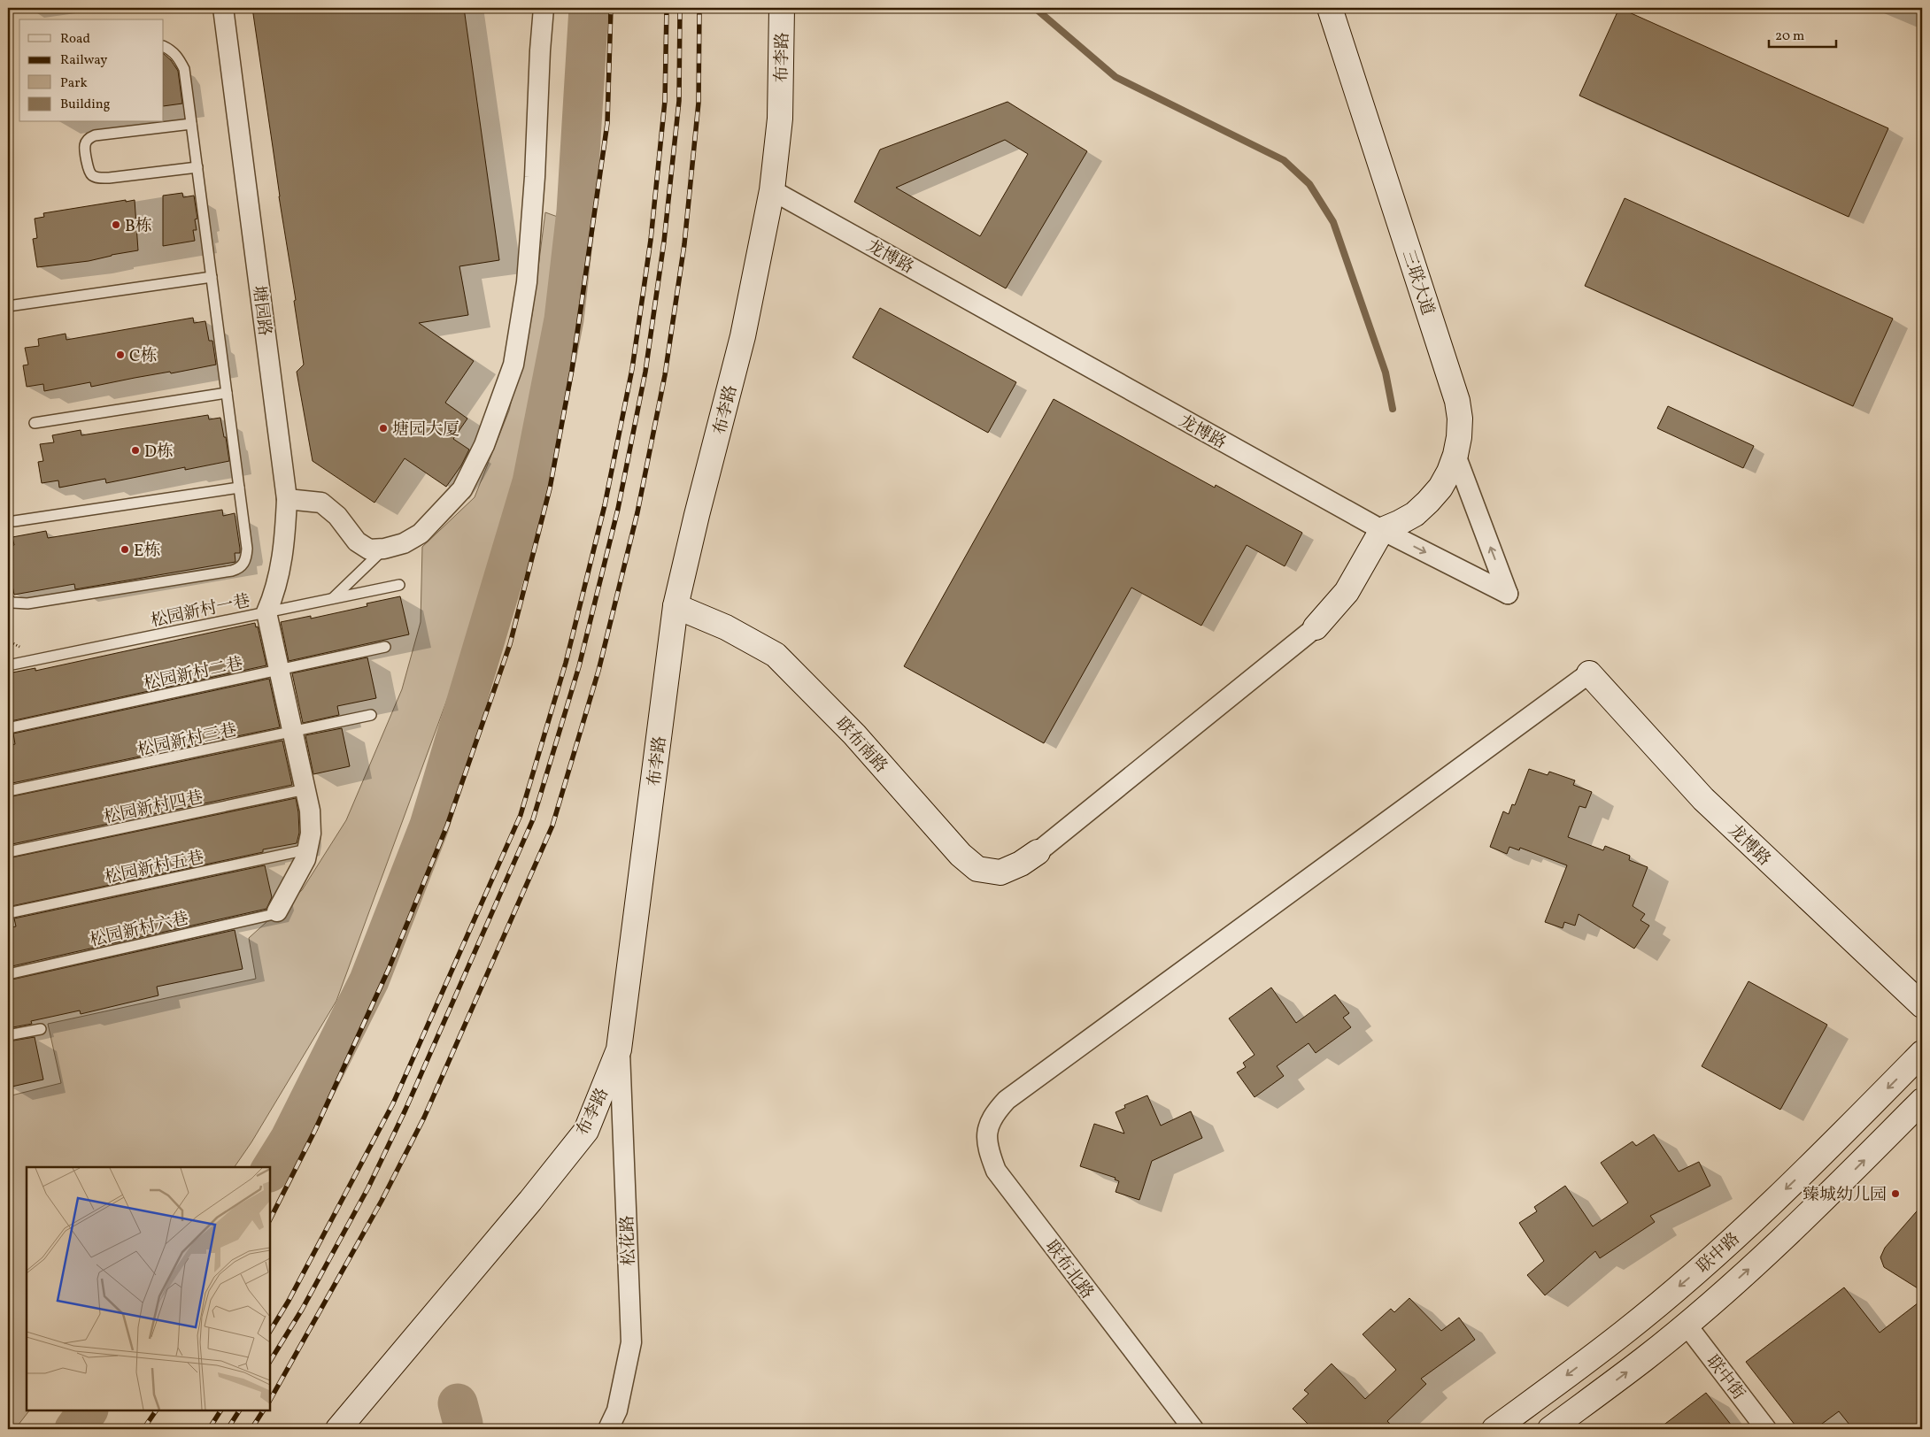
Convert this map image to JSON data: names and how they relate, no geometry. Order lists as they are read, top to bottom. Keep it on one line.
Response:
{"streets":{"street":["布李路","龙博路","三联大道","塘园路","联布南路","松花路","联中路","联布北路","联中街"],"lane":["松园新村一巷","松园新村二巷","松园新村三巷","松园新村四巷","松园新村五巷","松园新村六巷"]},"crossings":[["布李路","龙博路"],["布李路","联布南路"],["布李路","松花路"],["龙博路","三联大道"],["龙博路","联布北路"],["塘园路","松园新村一巷"],["联中路","联中街"]],"places":["B栋","C栋","塘园大厦","D栋","E栋","臻城幼儿园"],"legend":["Road","Railway","Park","Building"],"scale_bar":"20 m"}
